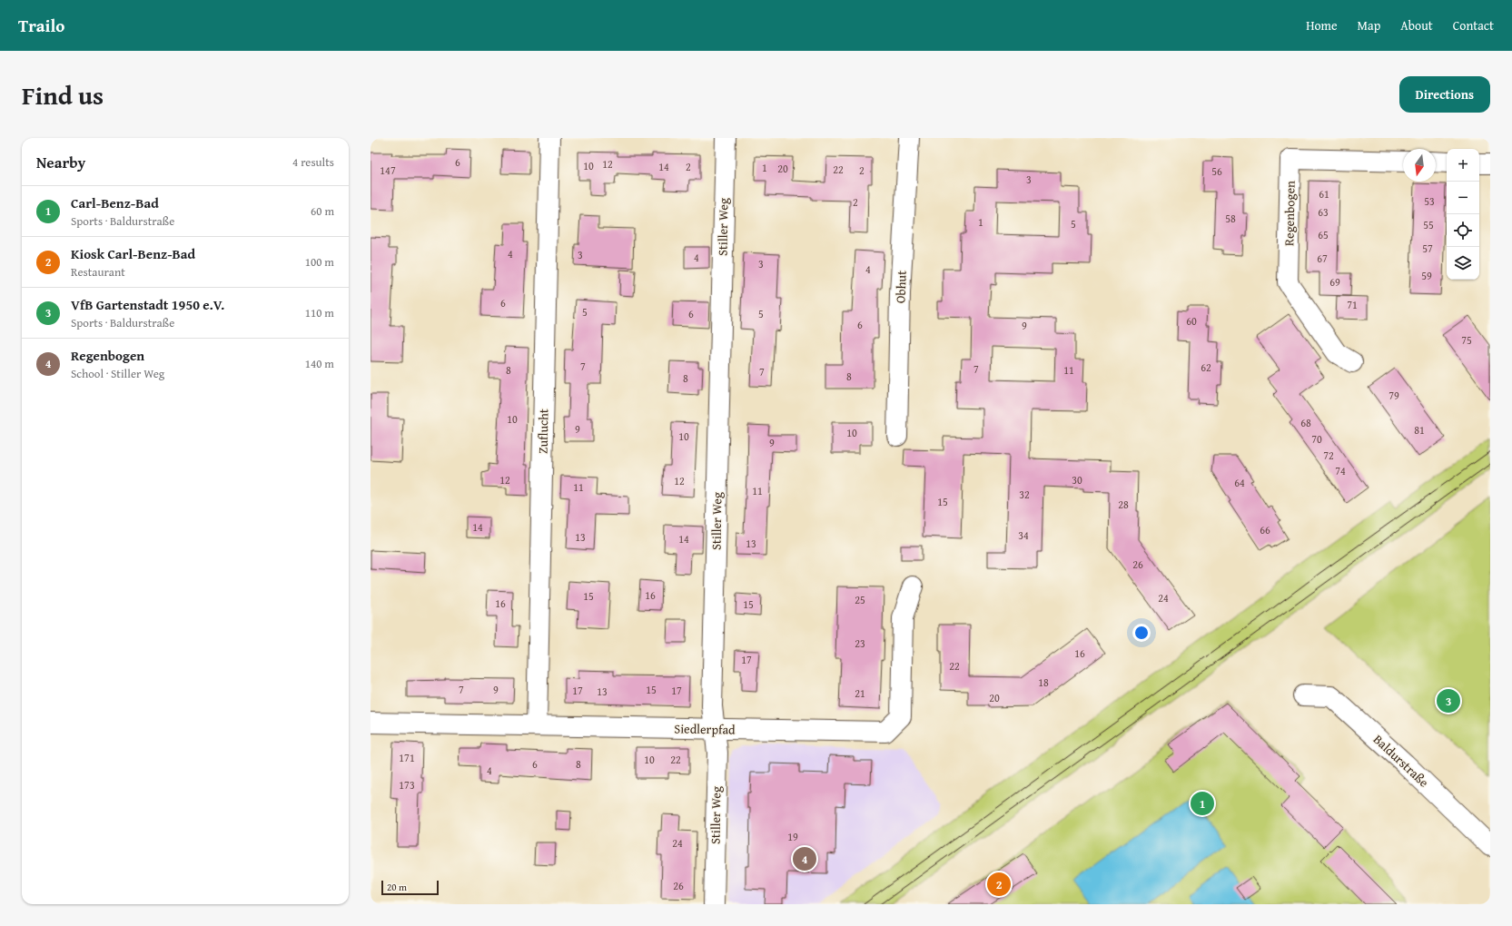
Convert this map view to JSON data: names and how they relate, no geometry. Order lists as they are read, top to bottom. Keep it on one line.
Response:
{"streets":{"street":["Regenbogen","Stiller Weg","Obhut","Zuflucht","Siedlerpfad","Baldurstraße"]},"crossings":[["Stiller Weg","Siedlerpfad"],["Zuflucht","Siedlerpfad"]],"house_numbers":["6","12","10","14","2","1","20","22","147","2","56","3","61","53","2","63","58","1","5","55","65","57","4","3","4","67","3","4","59","69","6","71","5","6","5","60","6","9","75","7","62","7","8","11","7","8","8","79","10","68","9","81","10","10","70","9","72","74","12","30","12","64","11","11","32","15","28","14","66","34","13","14","13","26","16","15","24","25","16","15","23","16","17","22","18","7","9","15","17","17","13","21","20","171","10","22","6","8","4","173","19","24","26"],"scale_bar":"20 m","north":"bottom","page":{"header":"Trailo","nav":["Home","Map","About","Contact"],"title":"Find us","buttons":"Directions","heading":["Nearby","4 results"],"map_buttons":["+","−"],"list":[{"mark":"1","name":"Carl-Benz-Bad","note":"Sports · Baldurstraße","value":"60 m"},{"mark":"2","name":"Kiosk Carl-Benz-Bad","note":"Restaurant","value":"100 m"},{"mark":"3","name":"VfB Gartenstadt 1950 e.V.","note":"Sports · Baldurstraße","value":"110 m"},{"mark":"4","name":"Regenbogen","note":"School · Stiller Weg","value":"140 m"}],"pins":["3","1","4","2"],"scale":"20 m"}}
